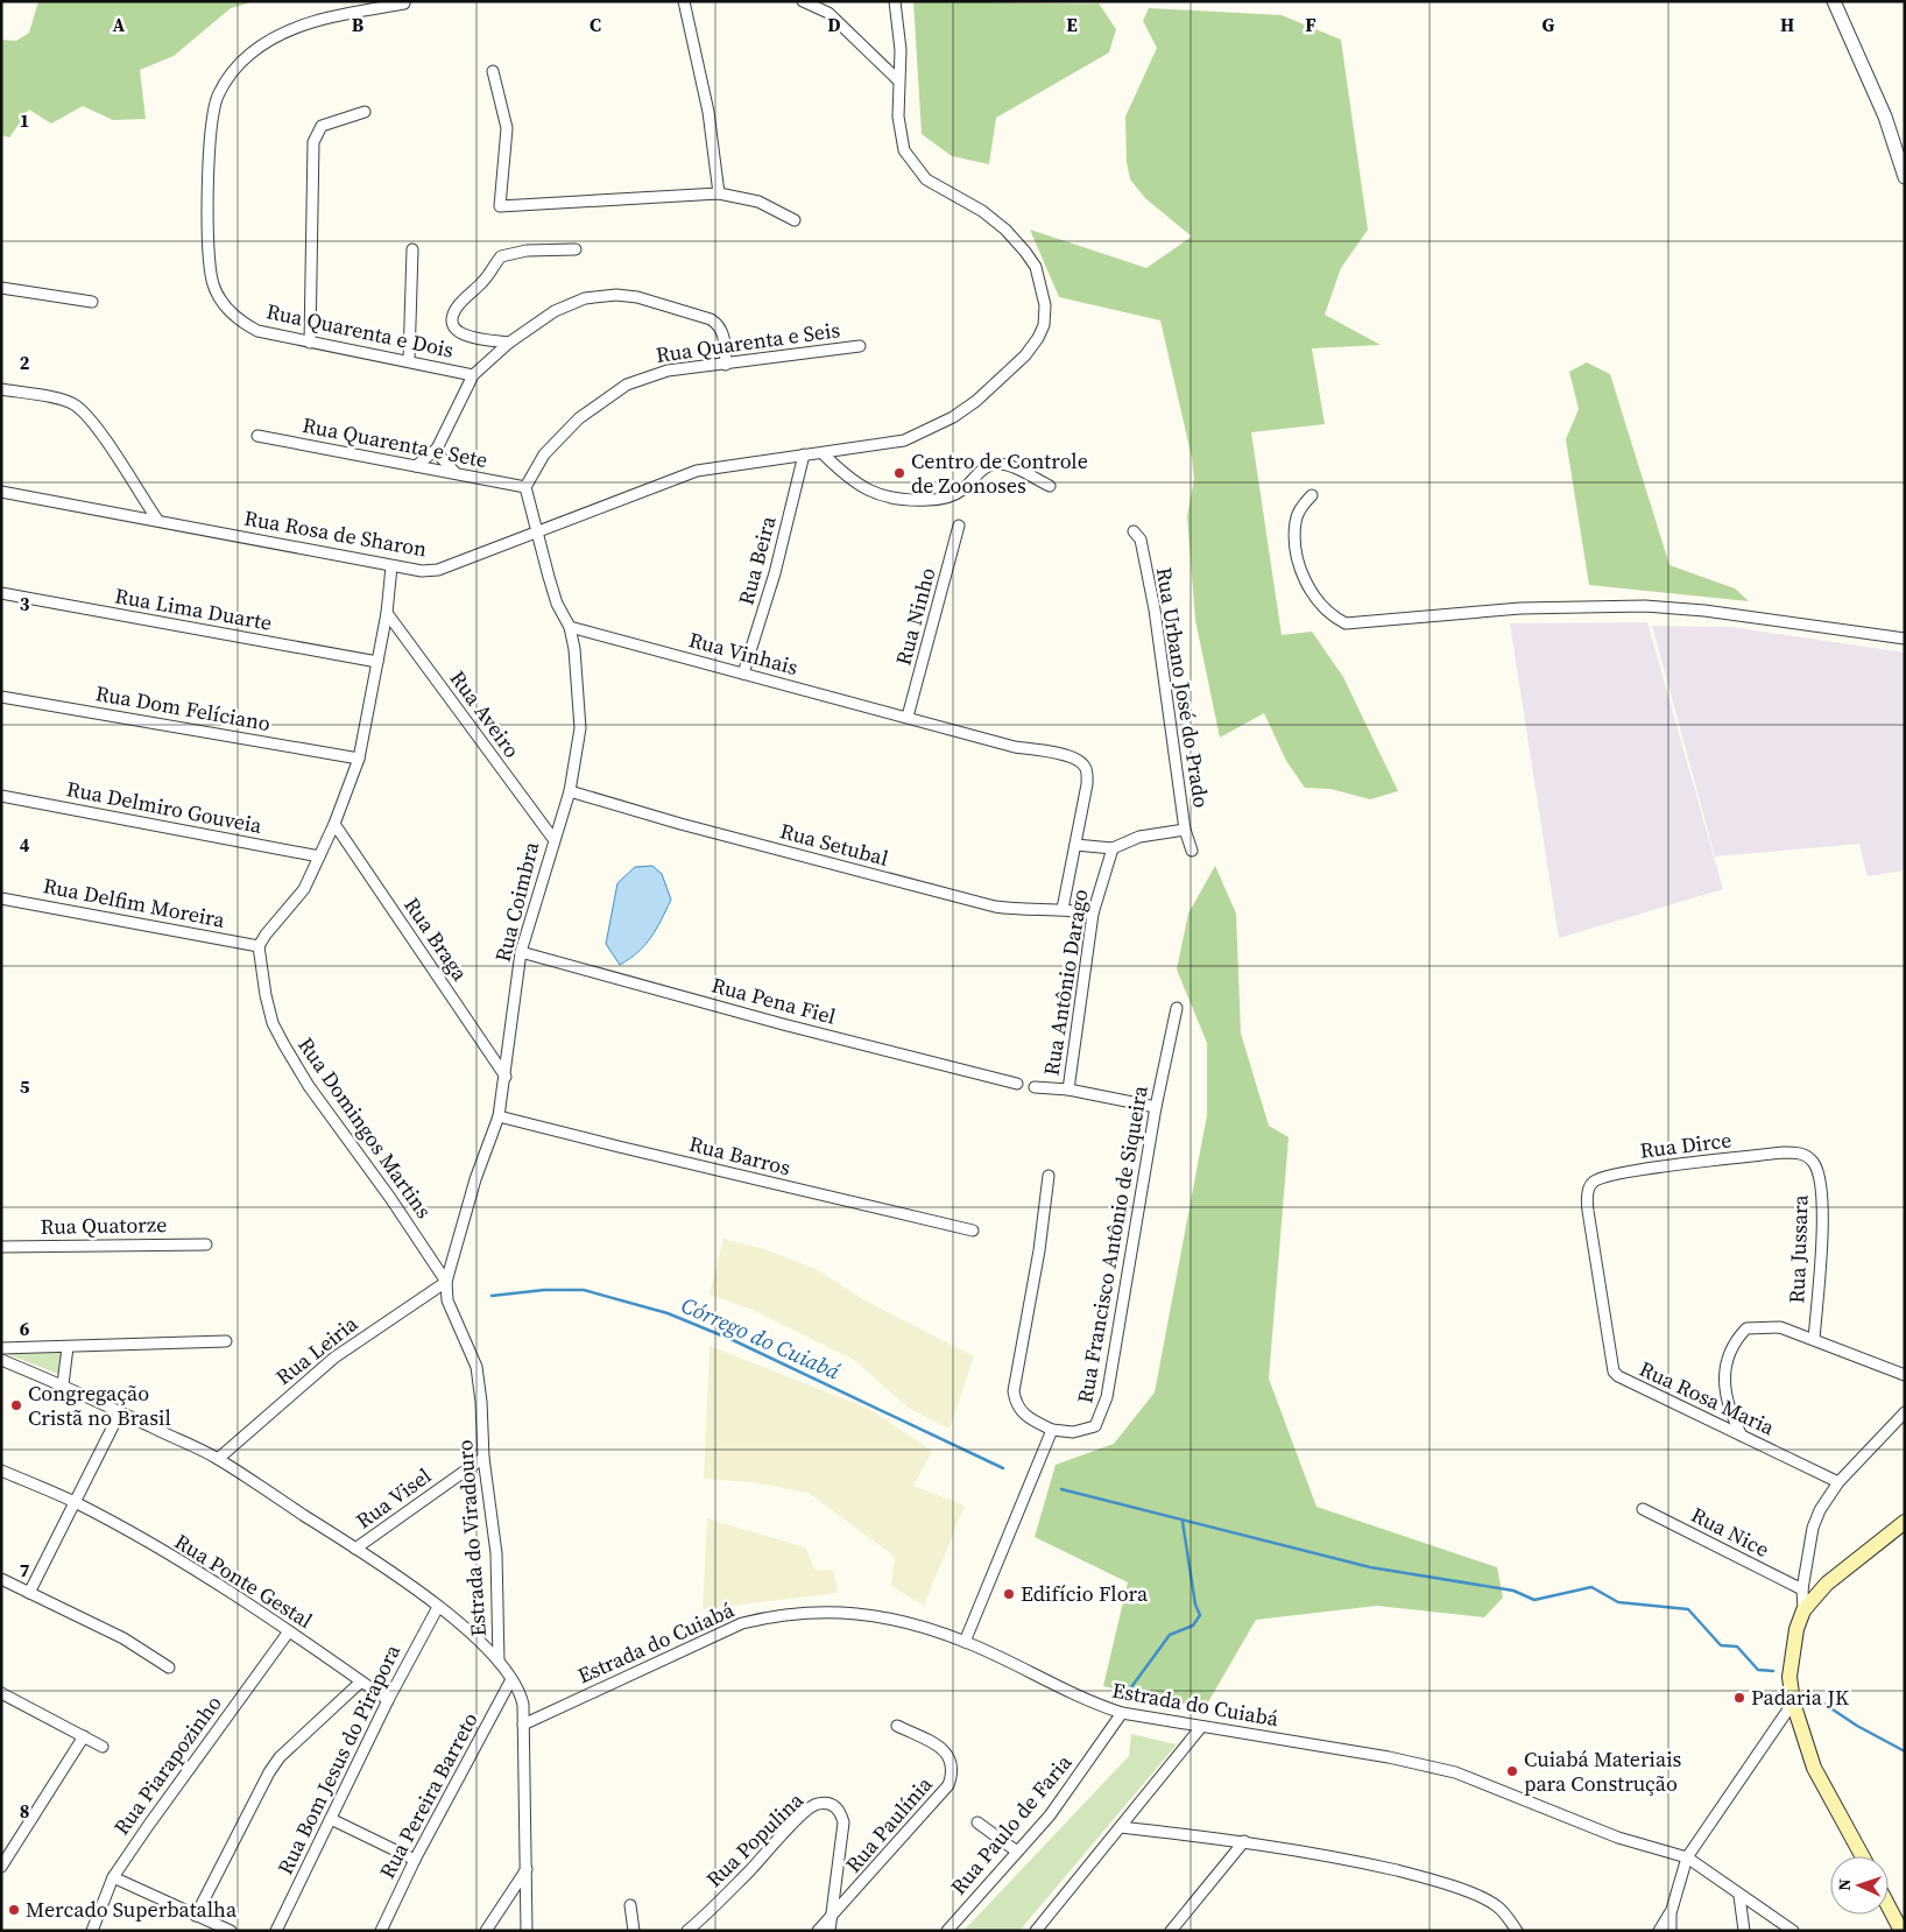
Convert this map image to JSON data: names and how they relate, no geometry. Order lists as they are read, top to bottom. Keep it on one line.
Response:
{"streets":{"street":["Rua Quarenta e Dois","Rua Quarenta e Seis","Rua Quarenta e Sete","Rua Rosa de Sharon","Rua Beira","Rua Lima Duarte","Rua Ninho","Rua Vinhais","Rua Urbano José do Prado","Rua Dom Felíciano","Rua Aveiro","Rua Delmiro Gouveia","Rua Setubal","Rua Coimbra","Rua Delfim Moreira","Rua Braga","Rua Antônio Darago","Rua Pena Fiel","Rua Domingos Martins","Rua Dirce","Rua Barros","Rua Quatorze","Rua Francisco Antônio de Siqueira","Rua Jussara","Rua Leiria","Rua Rosa Maria","Rua Visel","Rua Nice","Estrada do Viradouro","Rua Ponte Gestal","Estrada do Cuiabá","Rua Bom Jesus do Pirapora","Rua Piarapozinho","Rua Pereira Barreto","Rua Paulínia","Rua Paulo de Faria","Rua Populina"]},"crossings":[["Rua Quarenta e Seis","Rua Quarenta e Sete"],["Rua Rosa de Sharon","Rua Beira"],["Rua Rosa de Sharon","Rua Coimbra"],["Rua Beira","Rua Vinhais"],["Rua Ninho","Rua Vinhais"],["Rua Vinhais","Rua Coimbra"],["Rua Aveiro","Rua Coimbra"],["Rua Setubal","Rua Coimbra"],["Rua Setubal","Rua Antônio Darago"],["Rua Coimbra","Rua Braga"],["Rua Coimbra","Rua Pena Fiel"],["Rua Coimbra","Rua Domingos Martins"],["Rua Coimbra","Rua Barros"],["Rua Coimbra","Rua Leiria"],["Rua Coimbra","Estrada do Viradouro"],["Rua Delfim Moreira","Rua Domingos Martins"],["Rua Domingos Martins","Rua Leiria"],["Rua Domingos Martins","Estrada do Viradouro"],["Rua Dirce","Rua Jussara"],["Rua Dirce","Rua Rosa Maria"],["Rua Leiria","Estrada do Viradouro"],["Rua Visel","Estrada do Viradouro"],["Estrada do Viradouro","Estrada do Cuiabá"],["Estrada do Viradouro","Rua Pereira Barreto"],["Rua Ponte Gestal","Rua Bom Jesus do Pirapora"],["Rua Ponte Gestal","Rua Piarapozinho"],["Estrada do Cuiabá","Rua Paulo de Faria"],["Rua Paulínia","Rua Populina"]],"water":["Córrego do Cuiabá"],"places":["Centro de Controle de Zoonoses","Congregação Cristã no Brasil","Edifício Flora","Padaria JK","Cuiabá Materiais para Construção","Mercado Superbatalha"],"north":"left","grid":{"columns":["A","B","C","D","E","F","G","H"],"rows":["1","2","3","4","5","6","7","8"]}}
